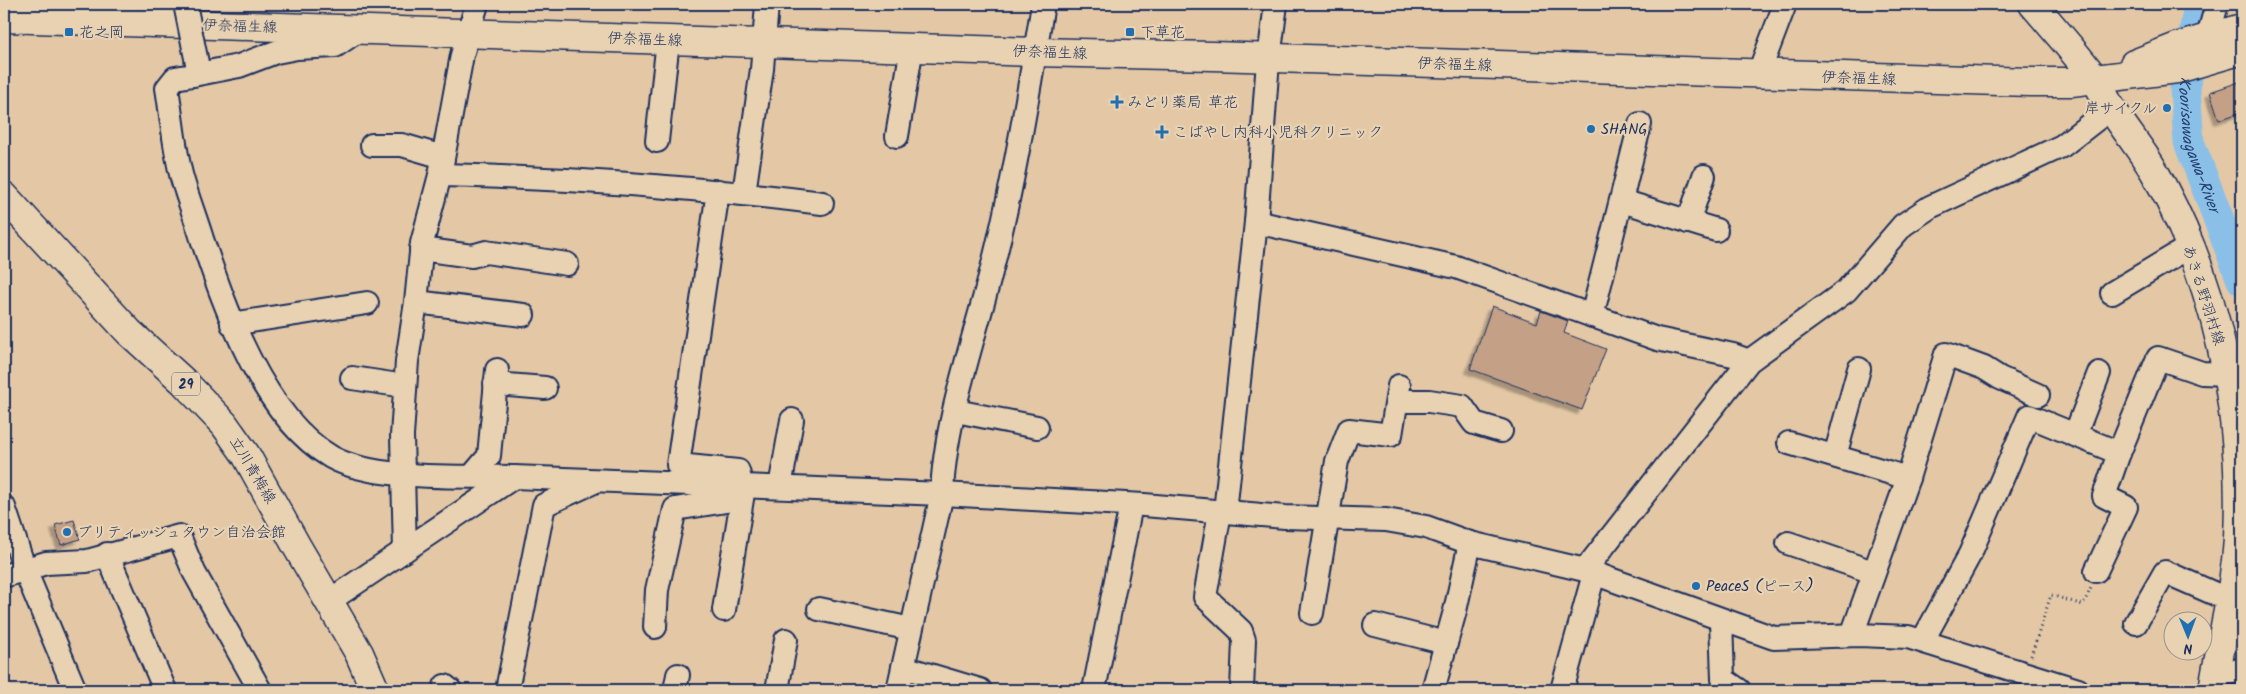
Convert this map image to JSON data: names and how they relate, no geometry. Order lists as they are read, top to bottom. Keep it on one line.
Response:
{"streets":{"main road":["伊奈福生線","あきる野羽村線","29","立川青梅線"]},"crossings":[["伊奈福生線","あきる野羽村線"]],"water":["Koorisawagawa-River"],"places":{"transit":["花之岡","下草花"],"health":["みどり薬局 草花","こばやし内科小児科クリニック"],"other":["岸サイクル","SHANG","ブリティッシュタウン自治会館","PeaceS (ピース)"]},"north":"bottom"}
